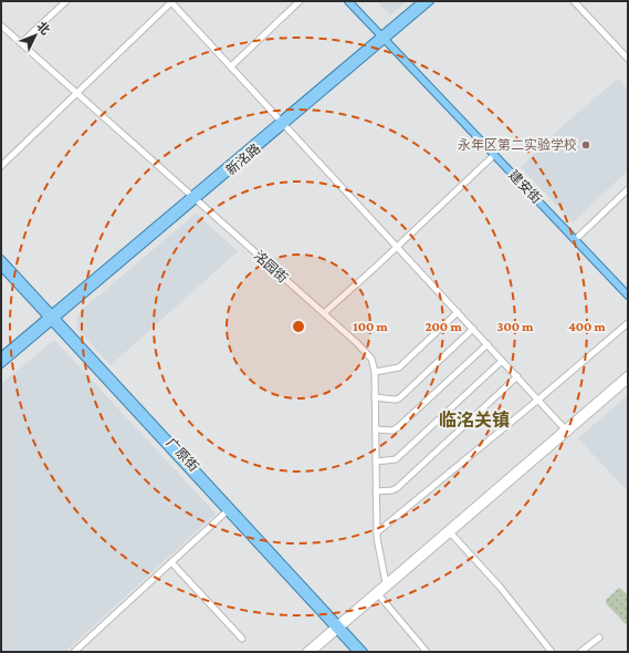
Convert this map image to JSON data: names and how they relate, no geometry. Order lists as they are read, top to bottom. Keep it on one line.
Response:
{"streets":{"main road":["新洺路","建安街","广原街"],"street":["洺园街"]},"crossings":[["新洺路","建安街"],["新洺路","洺园街"],["新洺路","广原街"]],"districts":["临洺关镇"],"places":["永年区第二实验学校"],"north":"top right","rings":["100 m","200 m","300 m","400 m"]}
